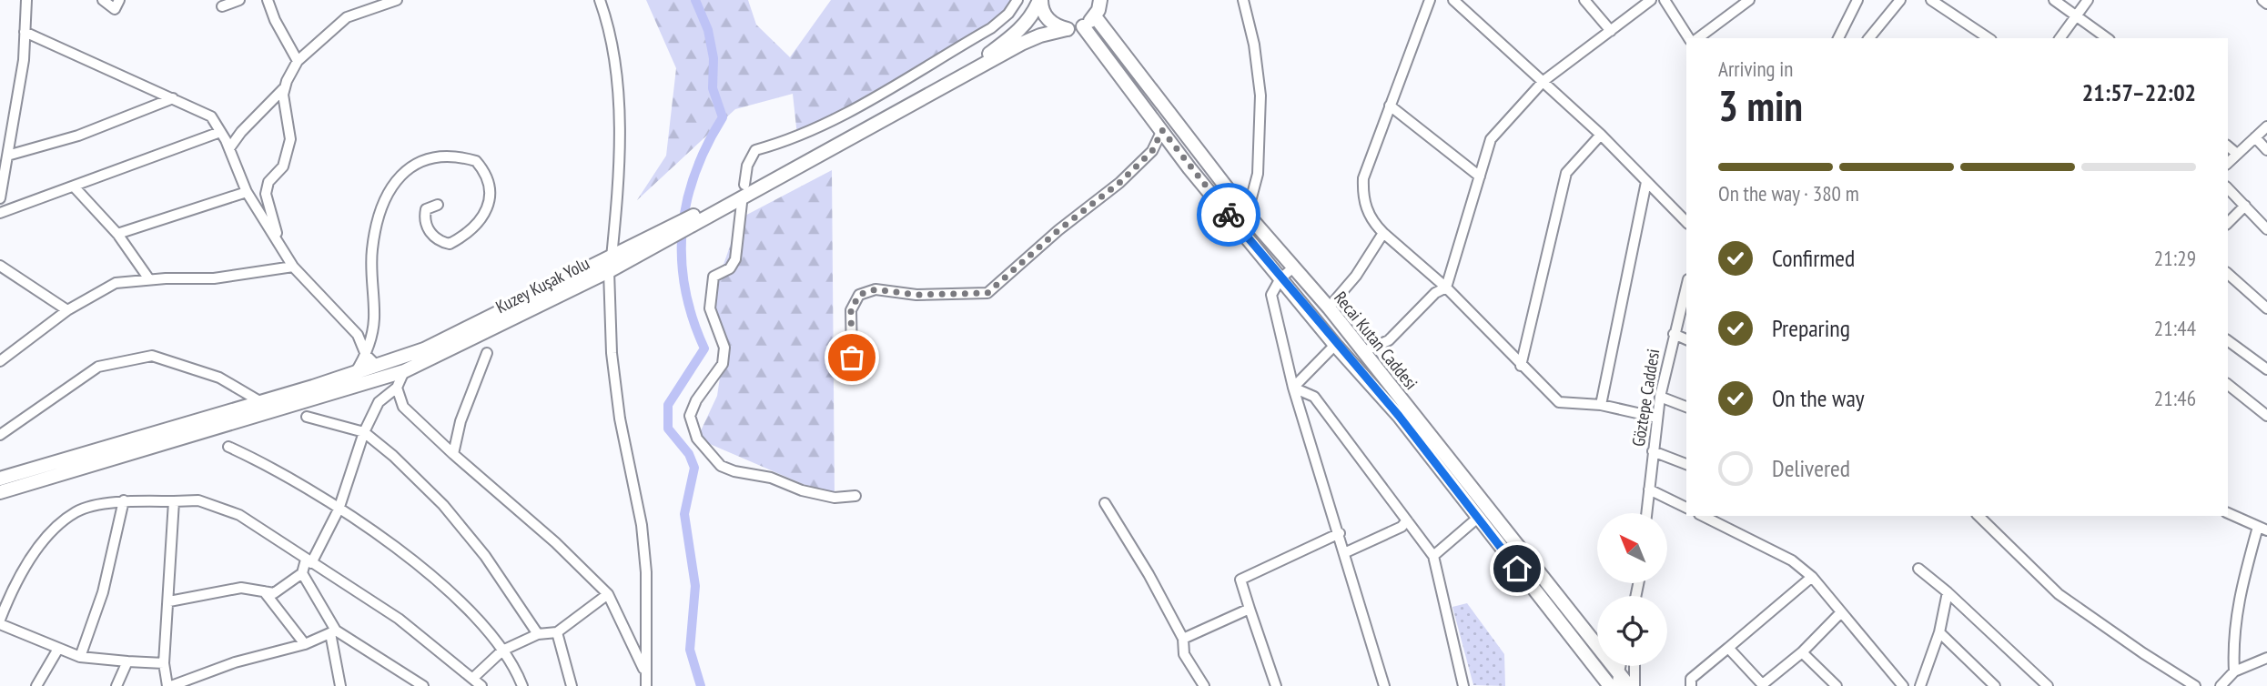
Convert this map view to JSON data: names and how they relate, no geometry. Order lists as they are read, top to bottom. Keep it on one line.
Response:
{"streets":{"main road":["Kuzey Kuşak Yolu","Recai Kutan Caddesi"],"street":["Göztepe Caddesi"]},"crossings":[["Kuzey Kuşak Yolu","Recai Kutan Caddesi"]],"north":"top left","page":{"heading":["3 min","Arriving in","21:57–22:02"],"bar":"On the way · 380 m","list":[["Confirmed","21:29"],["Preparing","21:44"],["On the way","21:46"],"Delivered"]}}
